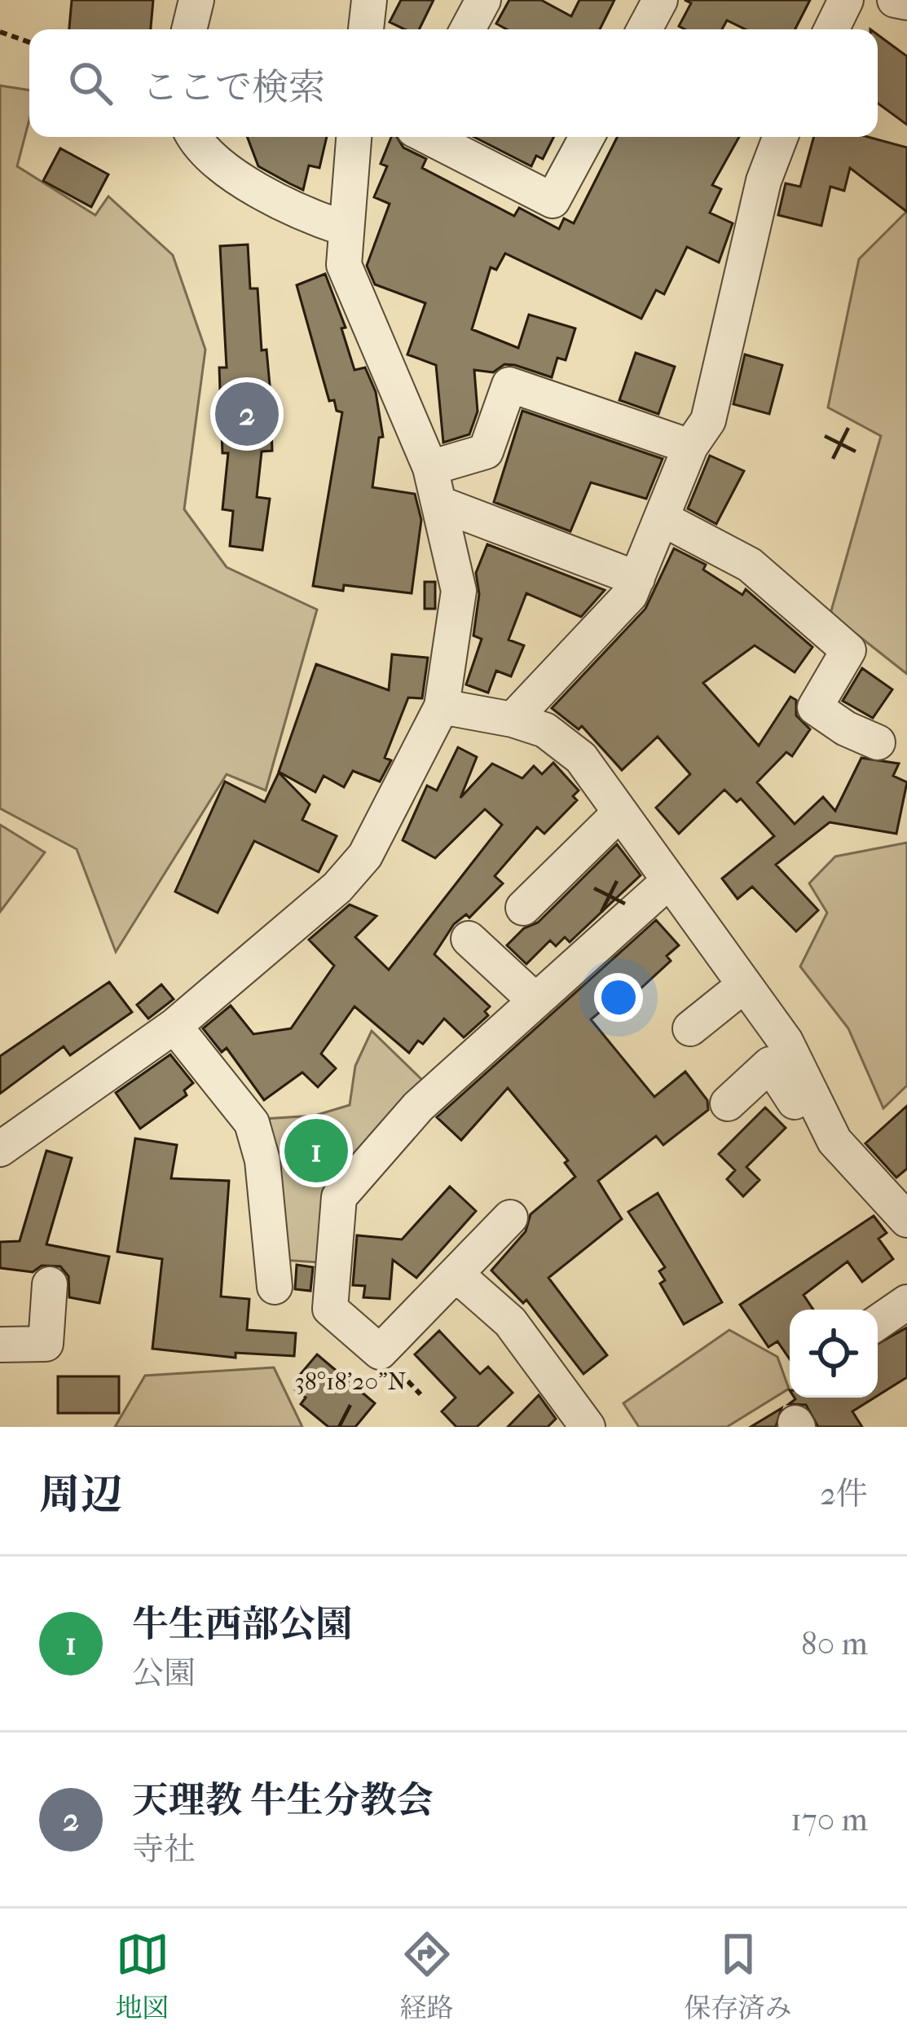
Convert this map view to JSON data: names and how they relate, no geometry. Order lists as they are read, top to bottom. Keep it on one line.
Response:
{"page":{"search":"ここで検索","pins":["2","1"],"heading":["周辺","2件"],"list":[{"mark":"1","name":"牛生西部公園","note":"公園","value":"80 m"},{"mark":"2","name":"天理教 牛生分教会","note":"寺社","value":"170 m"}],"nav":["地図","経路","保存済み"]},"coordinates":["38°18'20\"N"]}
